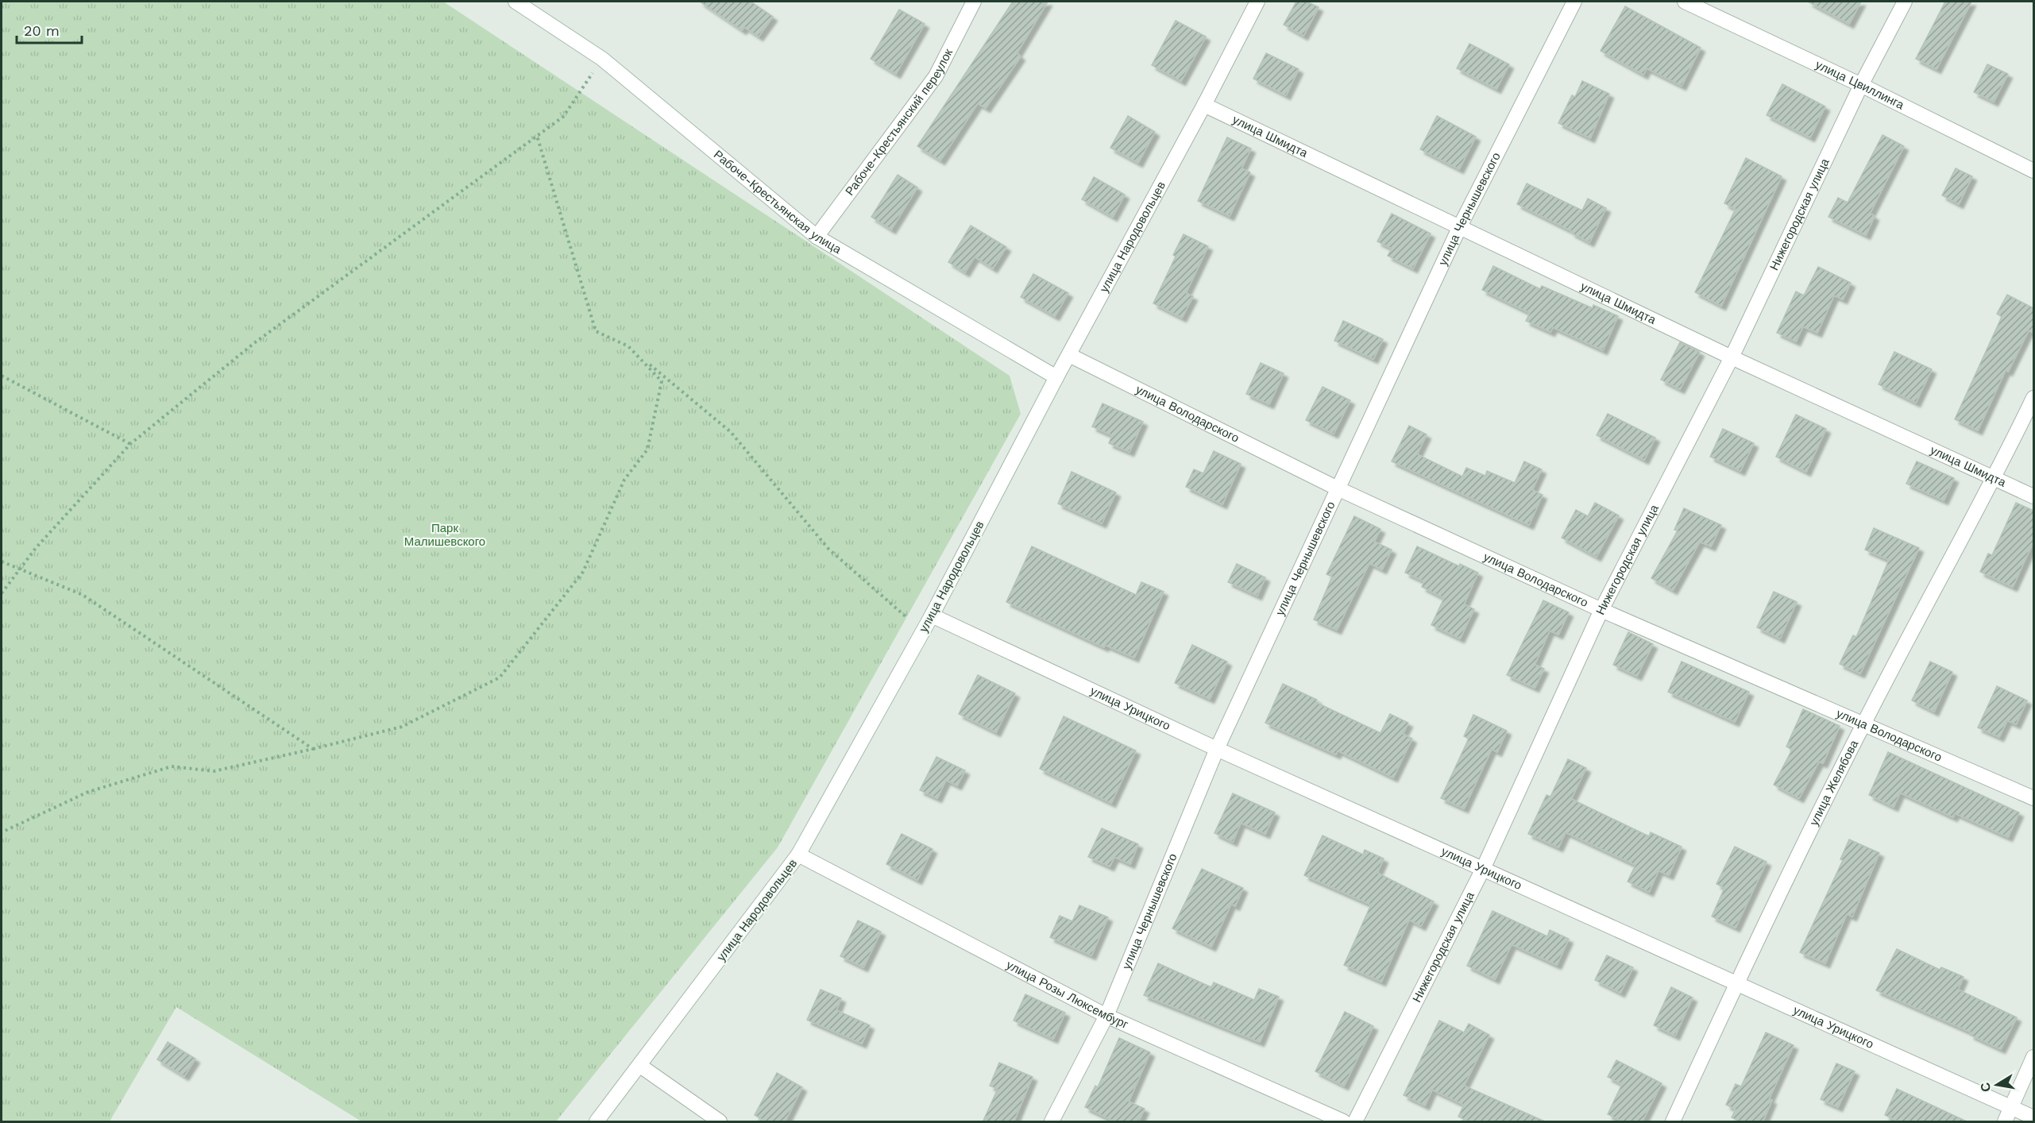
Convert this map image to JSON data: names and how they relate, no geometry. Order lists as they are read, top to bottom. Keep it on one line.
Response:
{"streets":{"street":["улица Цвиллинга","Рабоче-Крестьянский переулок","улица Шмидта","Рабоче-Крестьянская улица","улица Чернышевского","Нижегородская улица","улица Народовольцев","улица Володарского","улица Урицкого","улица Желябова","улица Розы Люксембург"]},"crossings":[["улица Цвиллинга","Нижегородская улица"],["Рабоче-Крестьянский переулок","Рабоче-Крестьянская улица"],["улица Шмидта","улица Чернышевского"],["улица Шмидта","Нижегородская улица"],["улица Шмидта","улица Народовольцев"],["улица Шмидта","улица Желябова"],["Рабоче-Крестьянская улица","улица Народовольцев"],["улица Чернышевского","улица Володарского"],["улица Чернышевского","улица Урицкого"],["улица Чернышевского","улица Розы Люксембург"],["Нижегородская улица","улица Володарского"],["Нижегородская улица","улица Урицкого"],["улица Народовольцев","улица Володарского"],["улица Народовольцев","улица Урицкого"],["улица Народовольцев","улица Розы Люксембург"],["улица Володарского","улица Желябова"],["улица Урицкого","улица Желябова"]],"parks":["Парк Малишевского"],"scale_bar":"20 m","north":"left"}
